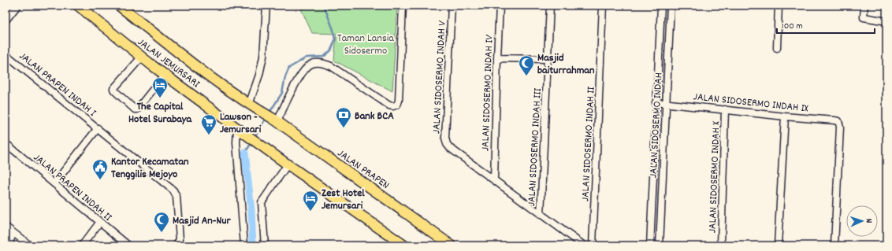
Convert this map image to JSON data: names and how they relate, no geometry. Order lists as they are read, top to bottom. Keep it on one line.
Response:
{"streets":{"main road":["JALAN JEMURSARI","JALAN PRAPEN"],"street":["JALAN SIDOSERMO INDAH V","JALAN PRAPEN INDAH I","JALAN SIDOSERMO INDAH IV","JALAN SIDOSERMO INDAH IX","JALAN SIDOSERMO INDAH","JALAN SIDOSERMO INDAH II","JALAN SIDOSERMO INDAH III","JALAN SIDOSERMO INDAH X","JALAN PRAPEN INDAH II"]},"crossings":[["JALAN JEMURSARI","JALAN PRAPEN"],["JALAN SIDOSERMO INDAH V","JALAN SIDOSERMO INDAH IV"],["JALAN PRAPEN INDAH I","JALAN PRAPEN INDAH II"],["JALAN SIDOSERMO INDAH IX","JALAN SIDOSERMO INDAH"],["JALAN SIDOSERMO INDAH IX","JALAN SIDOSERMO INDAH X"]],"parks":["Taman Lansia Sidosermo"],"places":{"mosque":["Masjid baiturrahman","Masjid An-Nur"],"hotel":["The Capital Hotel Surabaya","Zest Hotel Jemursari"],"bank":["Bank BCA"],"supermarket":["Lawson - Jemursari"],"public building":["Kantor Kecamatan Tenggilis Mejoyo"]},"scale_bar":"100 m","north":"right"}
